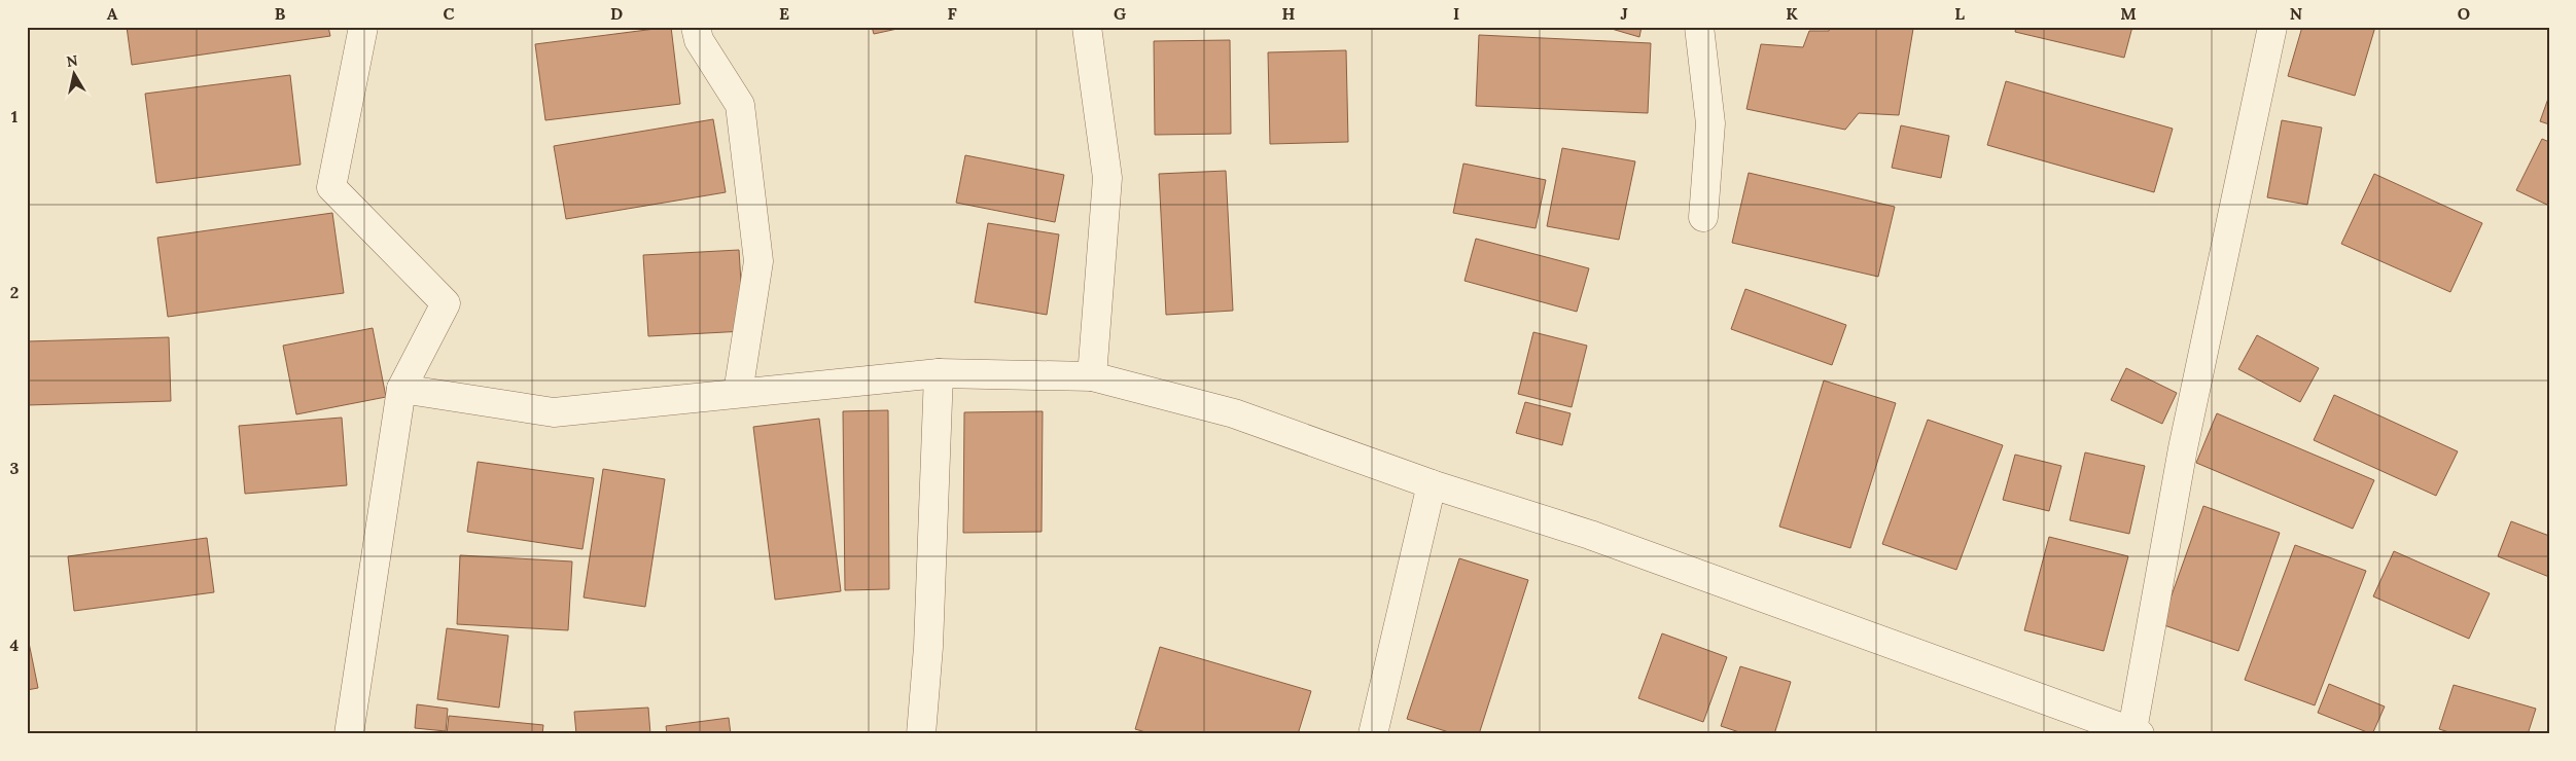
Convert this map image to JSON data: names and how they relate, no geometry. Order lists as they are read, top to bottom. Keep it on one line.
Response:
{"north":"top","grid":{"columns":["A","B","C","D","E","F","G","H","I","J","K","L","M","N","O"],"rows":["1","2","3","4"]}}
